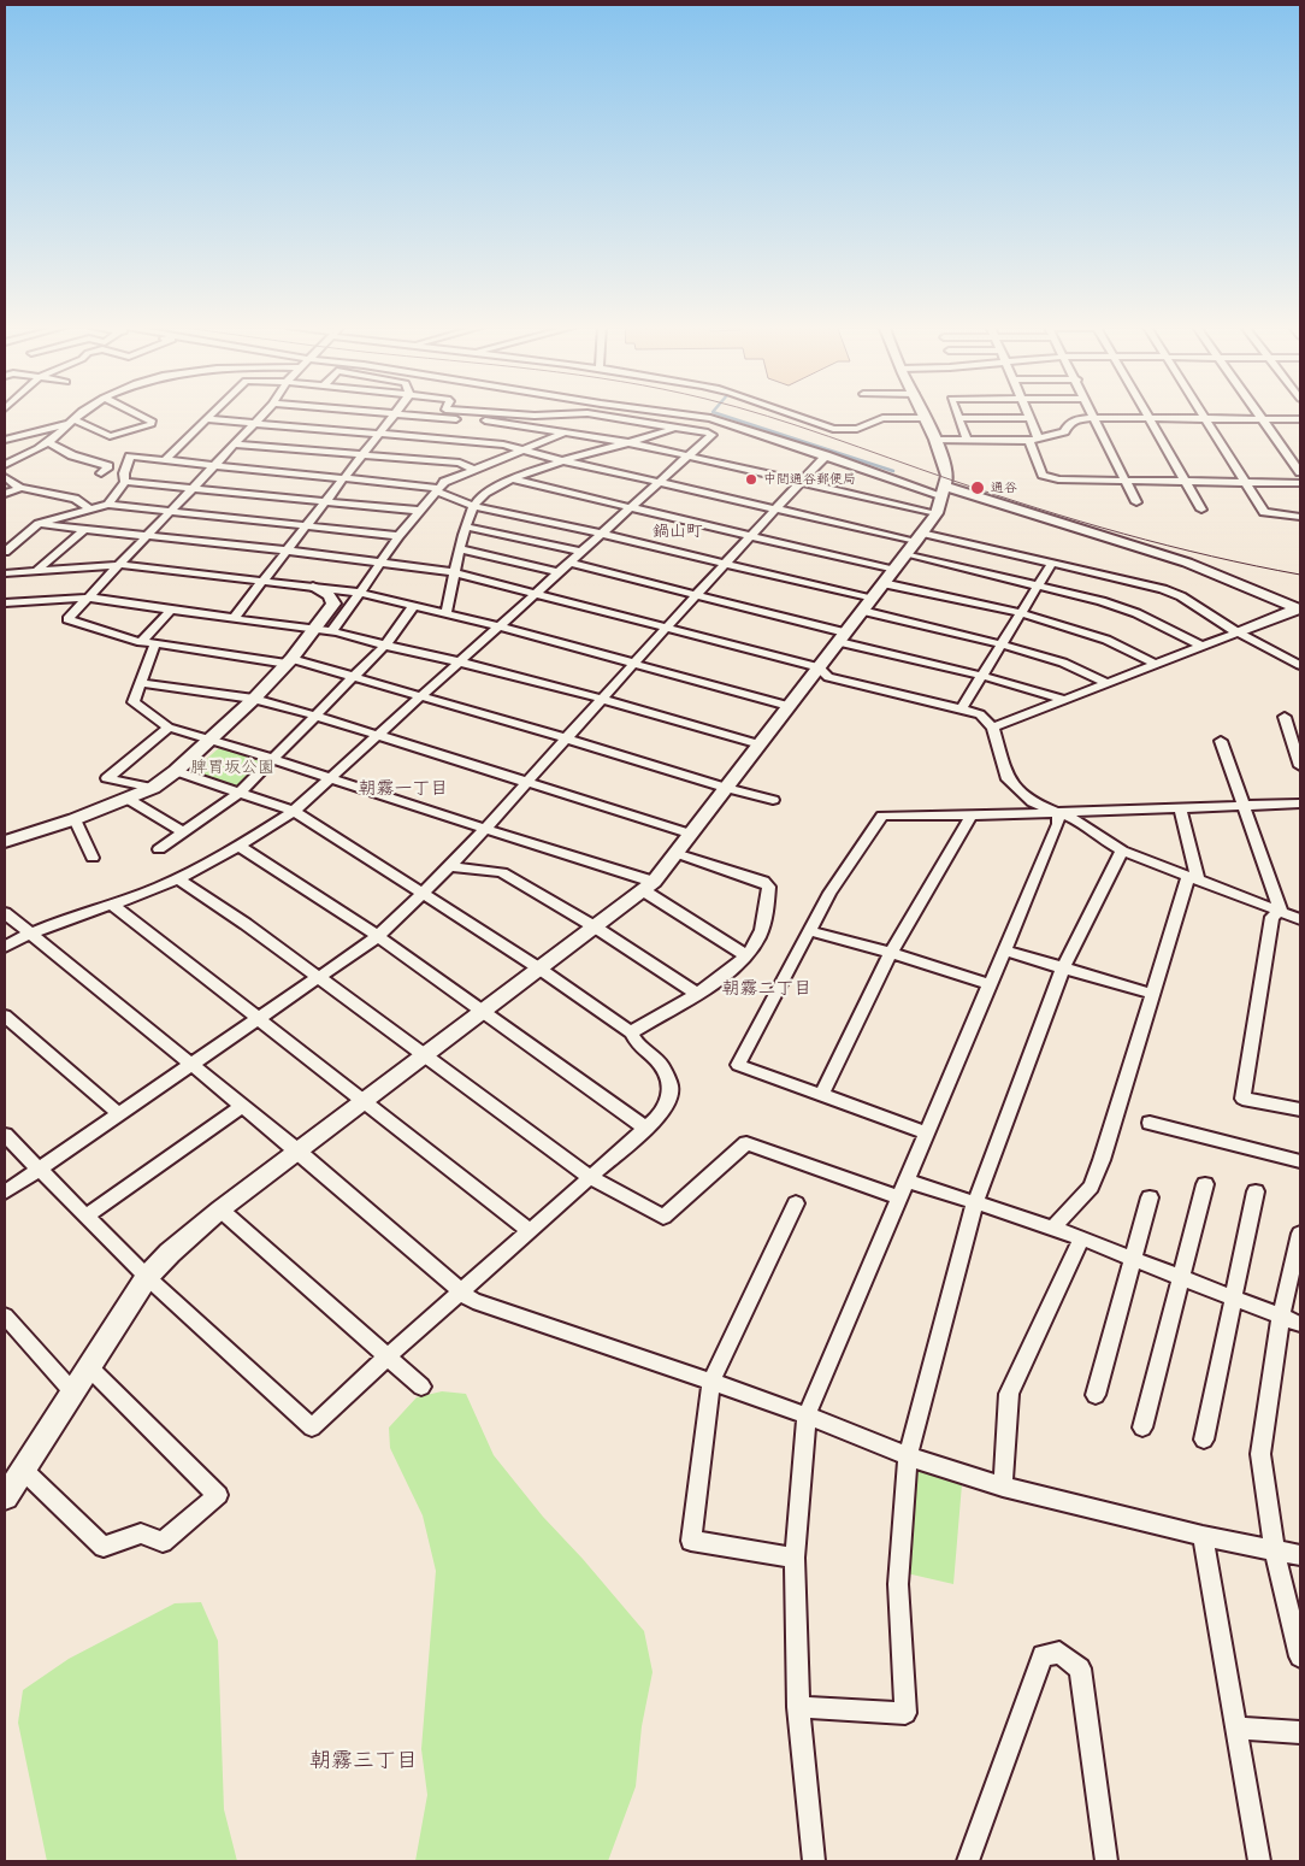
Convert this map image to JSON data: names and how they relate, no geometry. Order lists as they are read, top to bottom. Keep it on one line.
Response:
{"districts":["鍋山町","朝霧一丁目","朝霧二丁目","朝霧三丁目"],"parks":["脾胃坂公園"],"places":["中間通谷郵便局","通谷"]}
